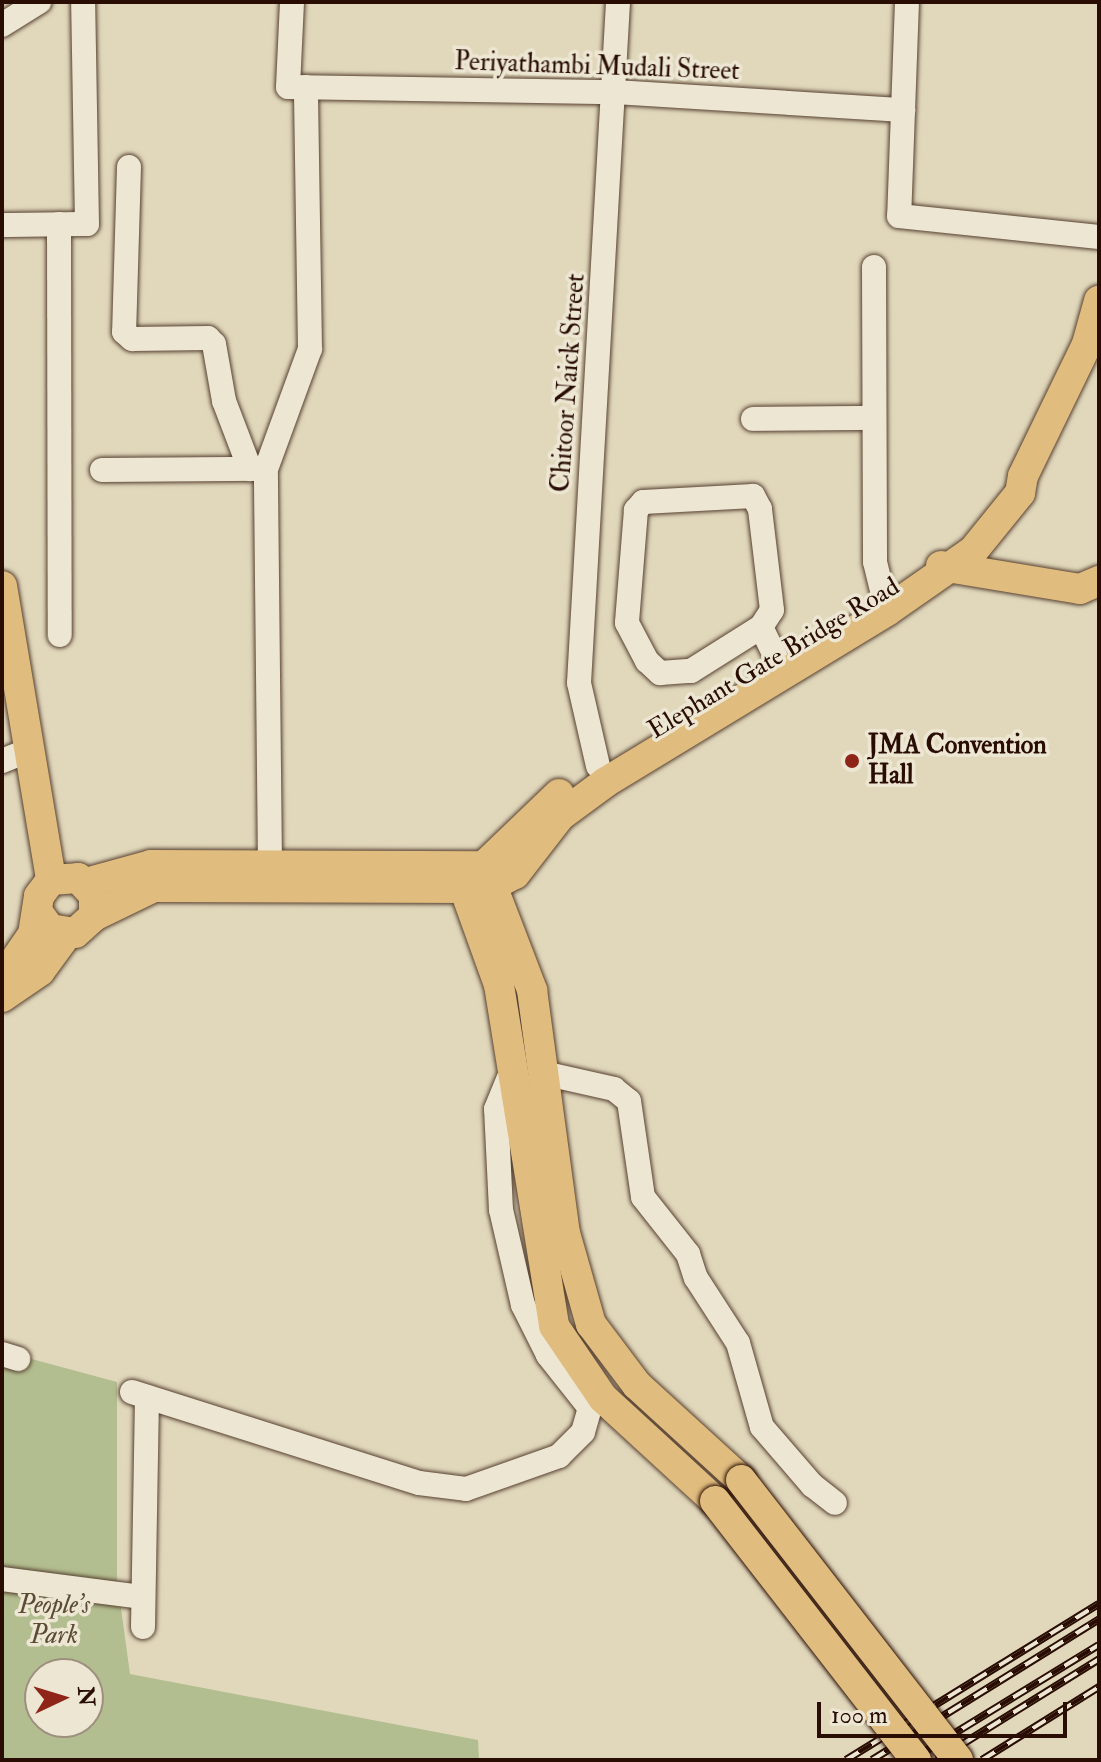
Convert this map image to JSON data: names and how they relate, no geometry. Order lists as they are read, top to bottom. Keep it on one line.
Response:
{"streets":{"main road":["Elephant Gate Bridge Road"],"street":["Periyathambi Mudali Street","Chitoor Naick Street"]},"crossings":[["Periyathambi Mudali Street","Chitoor Naick Street"],["Chitoor Naick Street","Elephant Gate Bridge Road"]],"parks":["People's Park"],"places":["JMA Convention Hall"],"scale_bar":"100 m","north":"right"}
